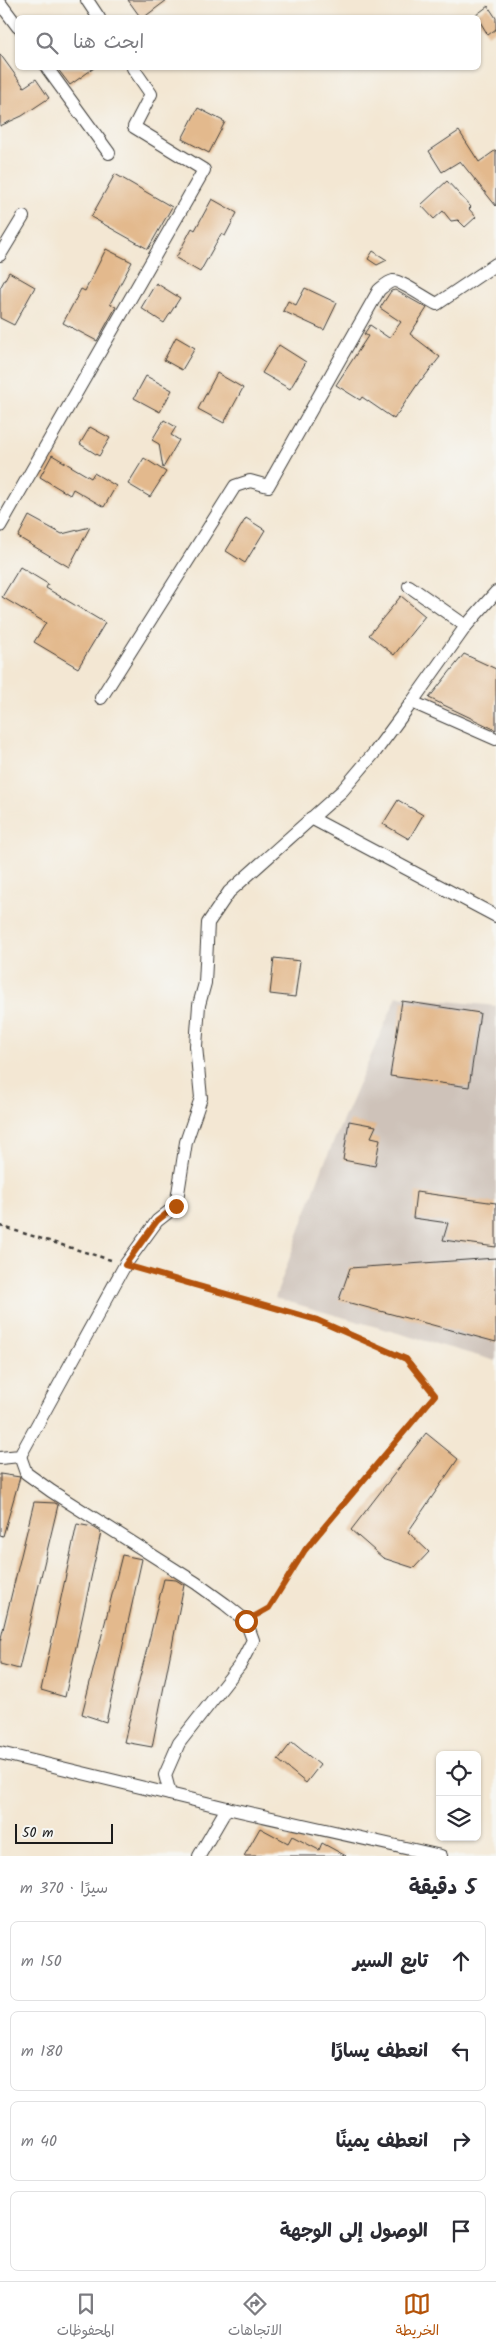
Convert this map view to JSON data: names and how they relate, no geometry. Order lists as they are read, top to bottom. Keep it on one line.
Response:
{"scale_bar":"50 m","page":{"search":"ابحث هنا","scale":"50 m","heading":["5 دقيقة","سيرًا · 370 m"],"list":[["تابع السير","150 m"],["انعطف يسارًا","180 m"],["انعطف يمينًا","40 m"],"الوصول إلى الوجهة"],"nav":["الخريطة","الاتجاهات","المحفوظات"]}}
